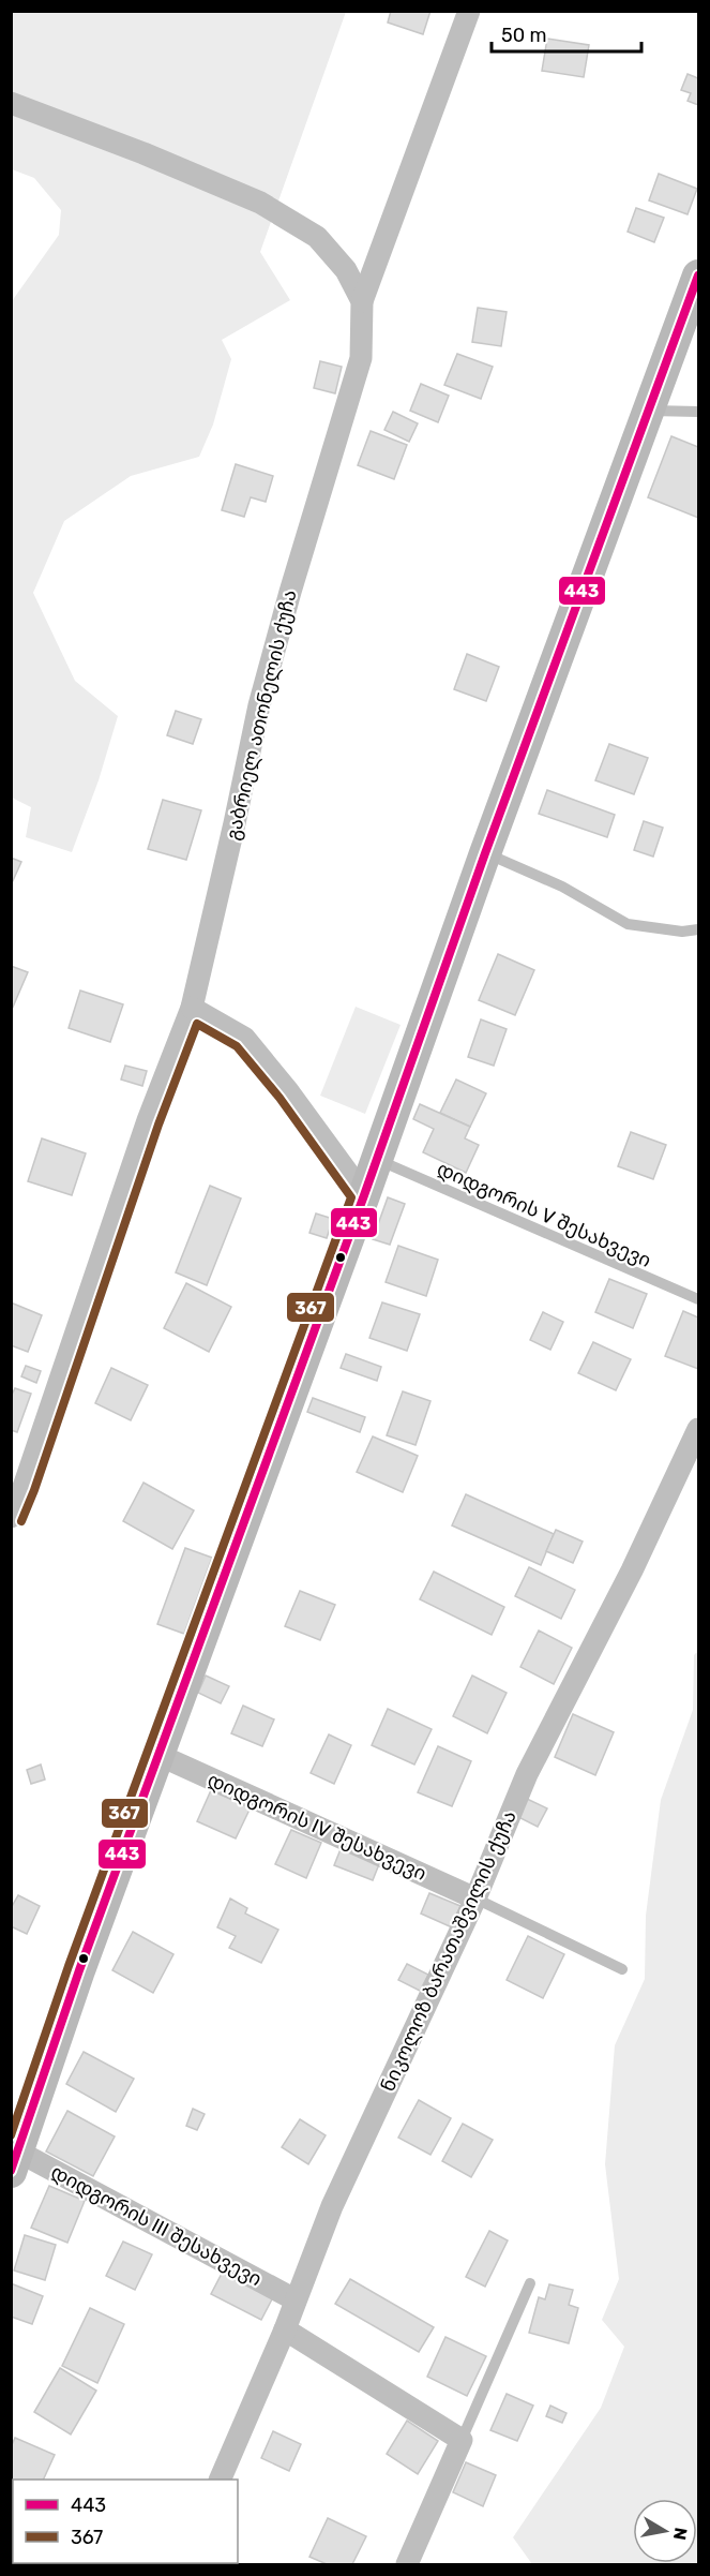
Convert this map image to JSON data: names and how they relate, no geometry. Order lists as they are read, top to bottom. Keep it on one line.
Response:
{"streets":{"street":["გაბრიელ ათონელის ქუჩა","დიდგორის IV შესახვევი","ნიკოლოზ ბარათაშვილის ქუჩა","დიდგორის III შესახვევი"],"lane":["დიდგორის V შესახვევი"]},"crossings":[["დიდგორის IV შესახვევი","ნიკოლოზ ბარათაშვილის ქუჩა"],["ნიკოლოზ ბარათაშვილის ქუჩა","დიდგორის III შესახვევი"]],"lines":["transit line 443","transit line 367"],"legend":["443","367"],"scale_bar":"50 m","north":"right"}
